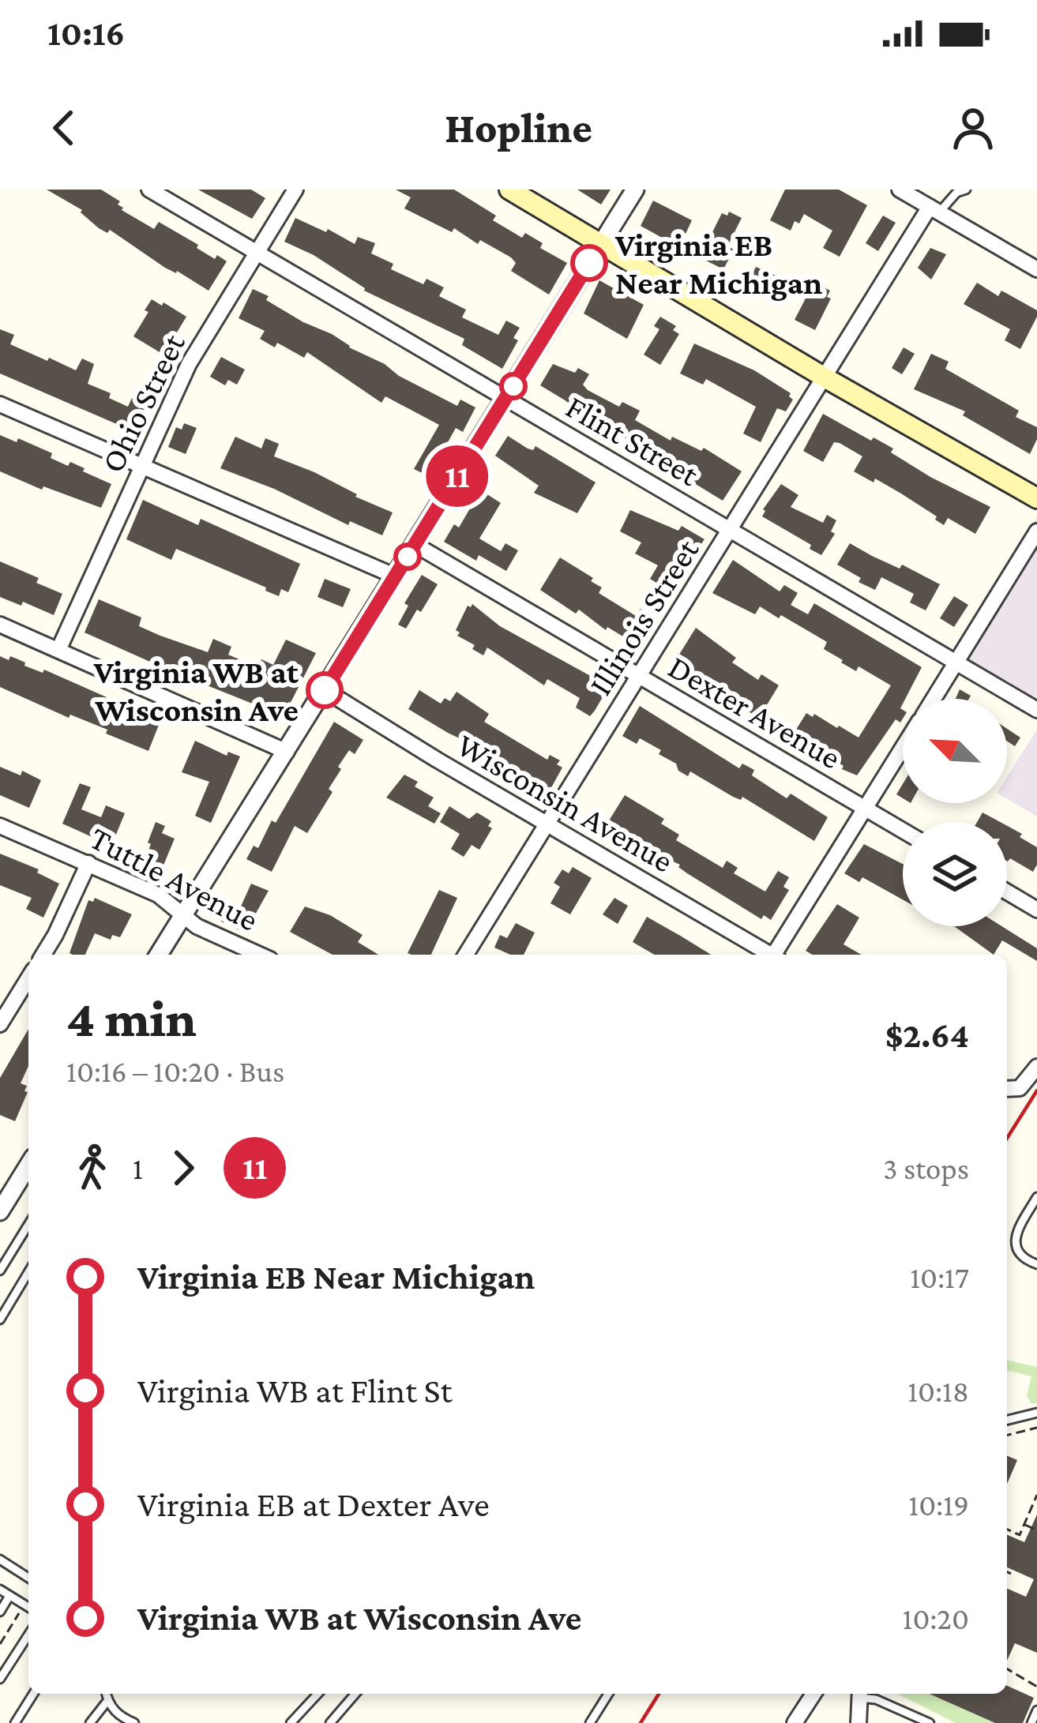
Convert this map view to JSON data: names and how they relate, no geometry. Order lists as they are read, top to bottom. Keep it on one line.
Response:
{"streets":{"street":["Ohio Street","Flint Street","Illinois Street","Dexter Avenue","Wisconsin Avenue","Tuttle Avenue"]},"crossings":[["Ohio Street","Flint Street"],["Flint Street","Illinois Street"],["Illinois Street","Dexter Avenue"],["Illinois Street","Wisconsin Avenue"]],"places":["Virginia EB Near Michigan","Virginia WB at Wisconsin Ave"],"lines":["bus line 11"],"north":"top left","page":{"status":"10:16","header":"Hopline","on_map":"11","heading":["4 min","10:16 – 10:20 · Bus","$2.64"],"legs":["1","11","3 stops"],"list":[{"name":"Virginia EB Near Michigan","value":"10:17"},{"name":"Virginia WB at Flint St","value":"10:18"},{"name":"Virginia EB at Dexter Ave","value":"10:19"},{"name":"Virginia WB at Wisconsin Ave","value":"10:20"}]}}
